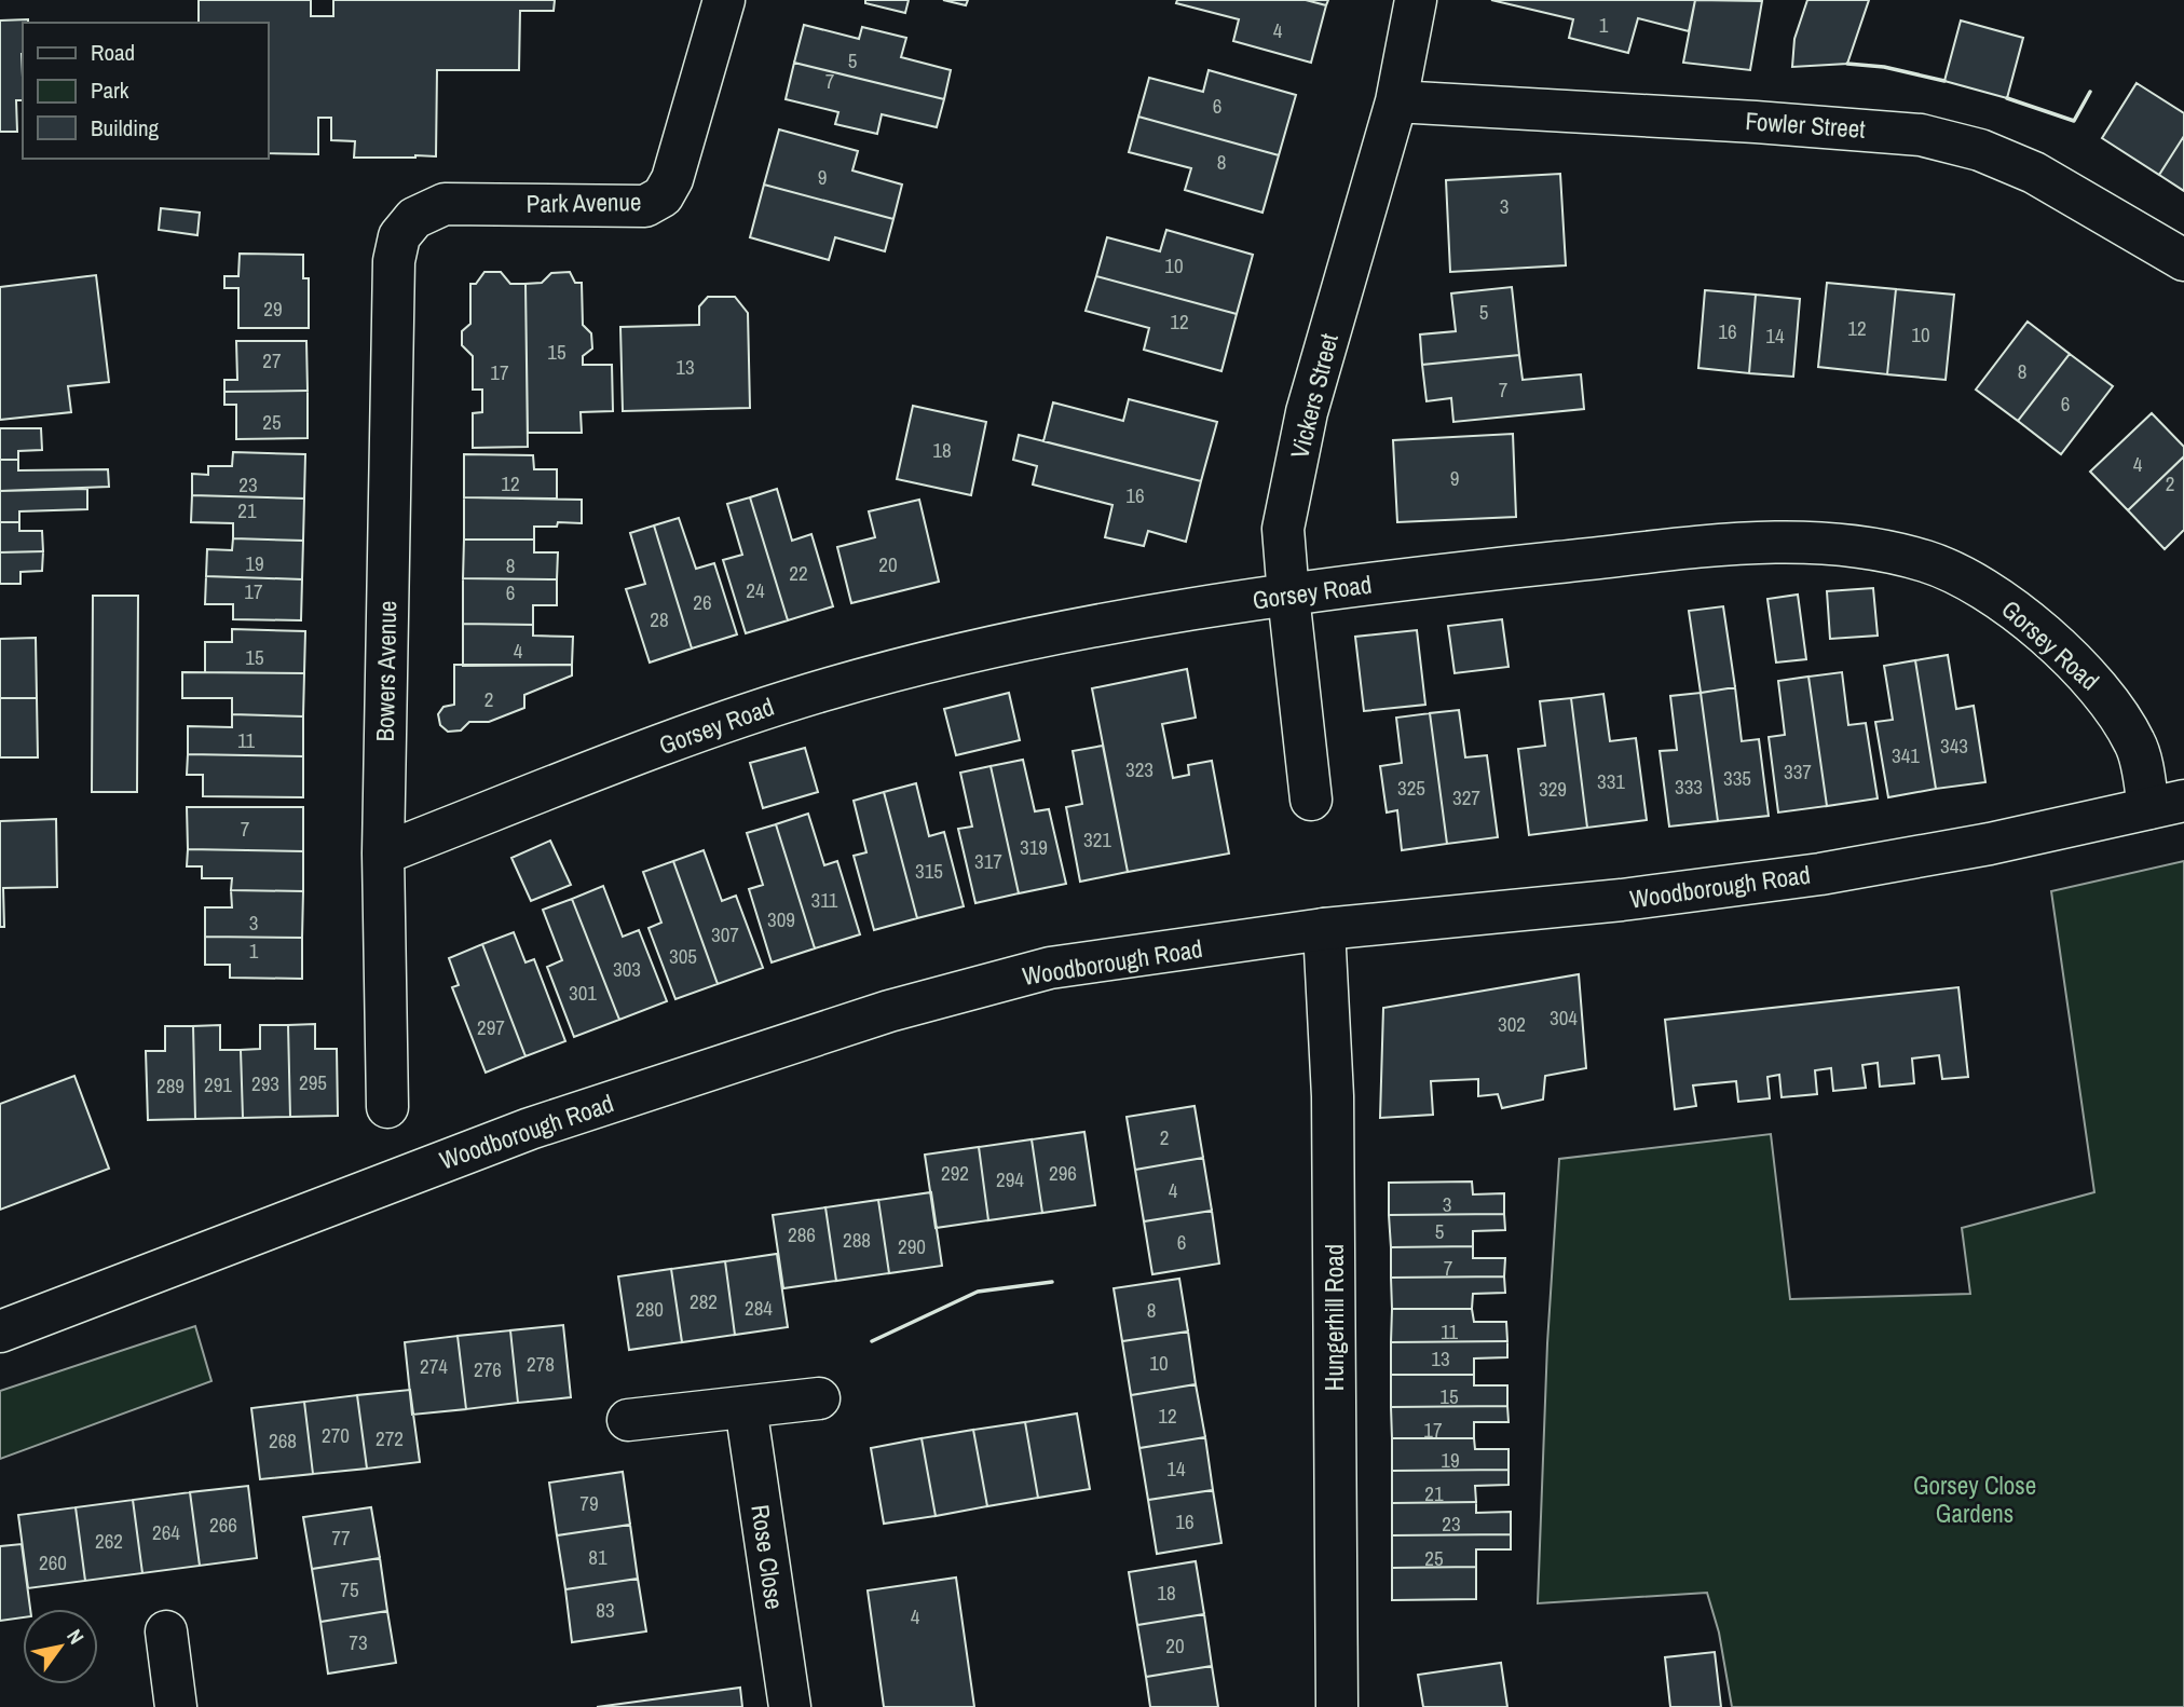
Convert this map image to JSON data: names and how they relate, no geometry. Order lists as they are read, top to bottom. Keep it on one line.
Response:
{"streets":{"street":["Fowler Street","Park Avenue","Vickers Street","Gorsey Road","Bowers Avenue","Woodborough Road","Hungerhill Road","Rose Close"]},"crossings":[["Fowler Street","Vickers Street"],["Park Avenue","Bowers Avenue"],["Vickers Street","Gorsey Road"],["Gorsey Road","Bowers Avenue"],["Gorsey Road","Woodborough Road"],["Woodborough Road","Hungerhill Road"]],"parks":["Gorsey Close Gardens"],"house_numbers":["1","4","5","7","6","8","9","3","10","29","5","12","12","16","10","14","15","27","13","8","17","7","6","25","18","4","9","12","2","23","16","21","19","20","8","22","24","17","6","26","28","4","15","2","11","343","341","323","337","335","331","333","325","329","327","7","321","319","317","315","311","309","3","307","1","305","303","301","304","302","297","295","293","291","289","2","292","296","294","4","3","5","286","288","6","290","7","282","284","280","8","11","13","10","278","274","276","15","12","17","270","272","268","19","14","21","79","16","23","266","264","77","262","81","25","260","75","18","83","4","73","20"],"legend":["Road","Park","Building"],"north":"top right"}
